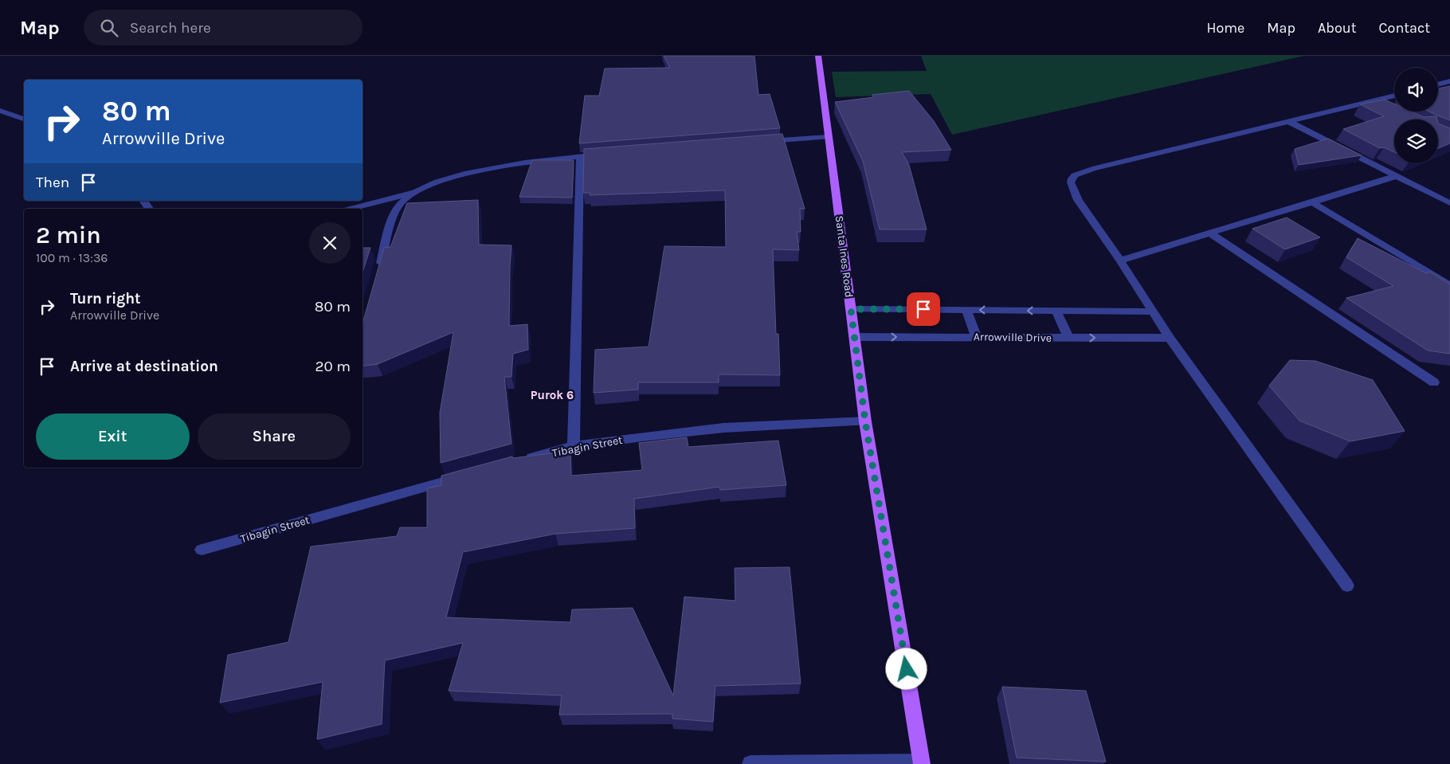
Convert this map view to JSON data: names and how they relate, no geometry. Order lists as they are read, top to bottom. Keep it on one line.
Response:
{"streets":{"main road":["Santa Ines Road"],"street":["Arrowville Drive","Tibagin Street"]},"crossings":[["Santa Ines Road","Arrowville Drive"],["Santa Ines Road","Tibagin Street"]],"districts":["Purok 6"],"page":{"header":"Map","search":"Search here","nav":["Home","Map","About","Contact"],"turn":["80 m","Arrowville Drive"],"then":"Then","heading":["2 min","100 m · 13:36"],"list":[{"name":"Turn right","note":"Arrowville Drive","value":"80 m"},{"name":"Arrive at destination","value":"20 m"}],"buttons":["Exit","Share"]}}
